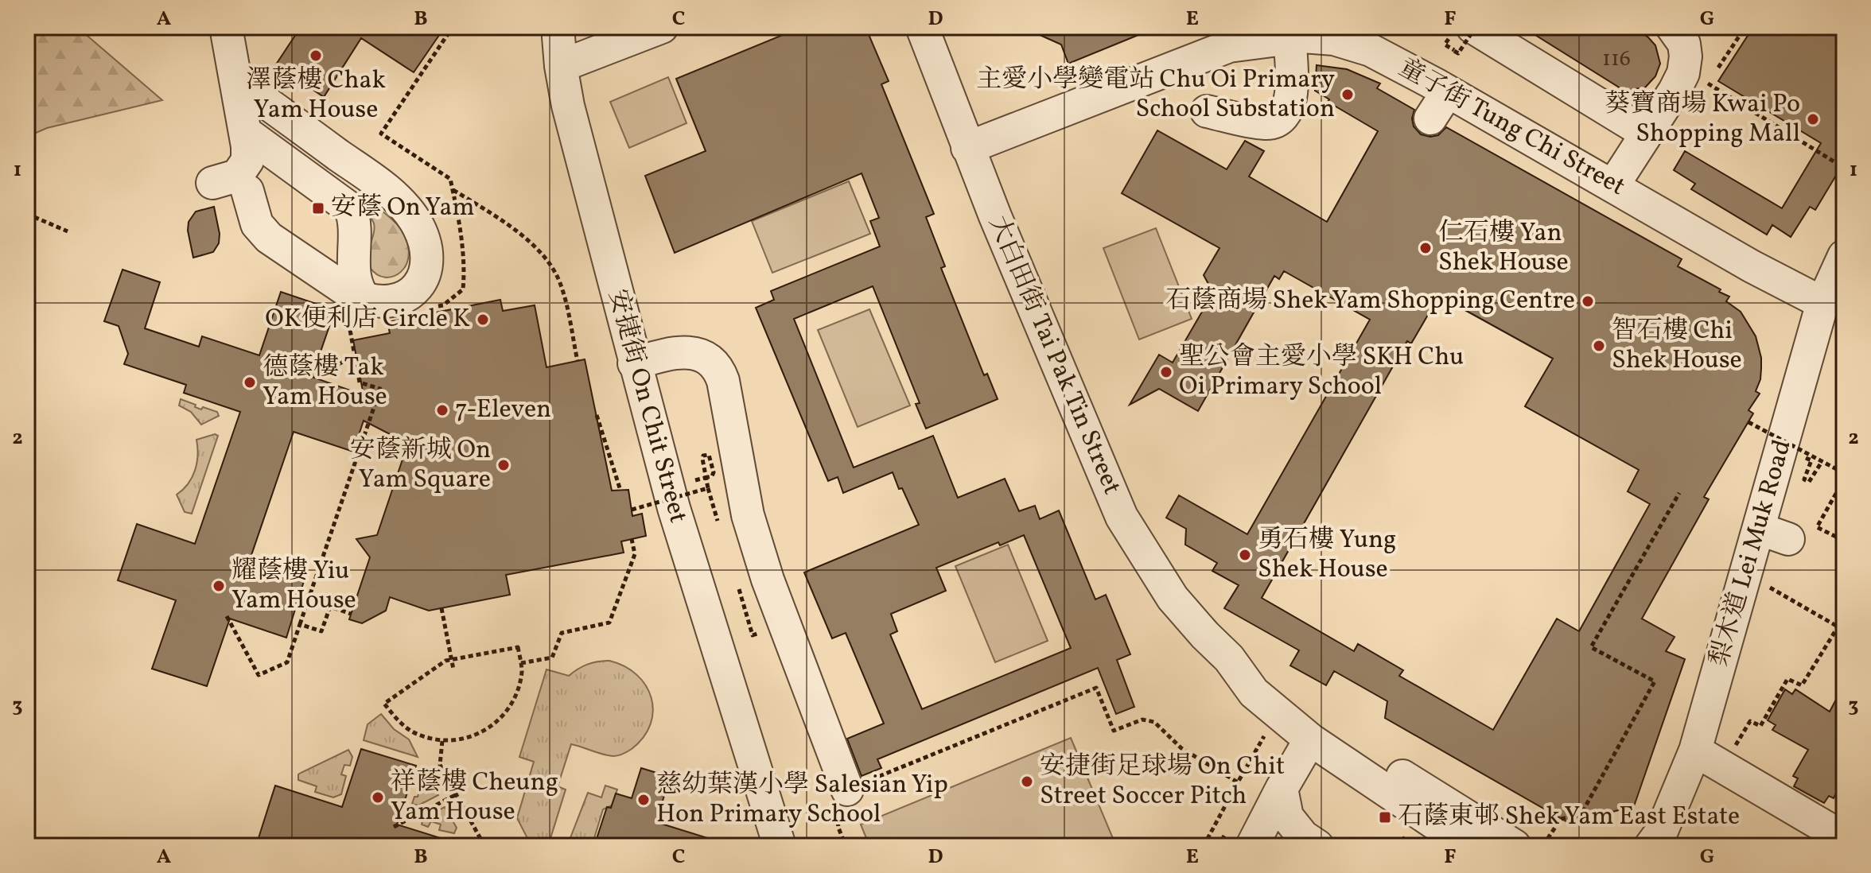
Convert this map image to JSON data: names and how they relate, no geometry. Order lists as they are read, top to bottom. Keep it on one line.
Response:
{"streets":{"street":["童子街 Tung Chi Street","大白田街 Tai Pak Tin Street","安捷街 On Chit Street","梨木道 Lei Muk Road"]},"crossings":[["童子街 Tung Chi Street","大白田街 Tai Pak Tin Street"],["童子街 Tung Chi Street","梨木道 Lei Muk Road"]],"places":{"other":["澤蔭樓 Chak Yam House","主愛小學變電站 Chu Oi Primary School Substation","葵寶商場 Kwai Po Shopping Mall","仁石樓 Yan Shek House","石蔭商場 Shek Yam Shopping Centre","OK便利店 Circle K","智石樓 Chi Shek House","聖公會主愛小學 SKH Chu Oi Primary School","德蔭樓 Tak Yam House","7-Eleven","安蔭新城 On Yam Square","勇石樓 Yung Shek House","耀蔭樓 Yiu Yam House","安捷街足球場 On Chit Street Soccer Pitch","祥蔭樓 Cheung Yam House","慈幼葉漢小學 Salesian Yip Hon Primary School"],"transit":["安蔭 On Yam","石蔭東邨 Shek Yam East Estate"]},"house_numbers":["116"],"grid":{"columns":["A","B","C","D","E","F","G"],"rows":["1","2","3"]}}
